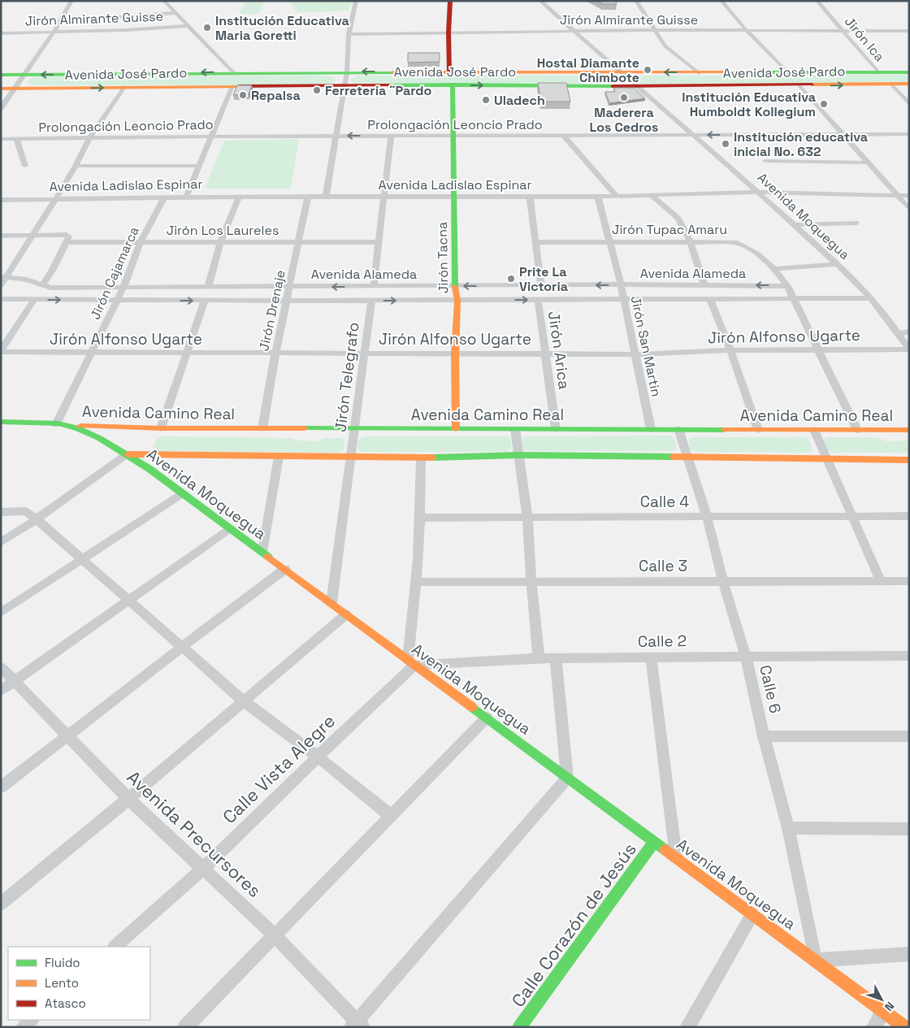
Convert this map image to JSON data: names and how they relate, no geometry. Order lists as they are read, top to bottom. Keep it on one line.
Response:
{"streets":{"main road":["Avenida José Pardo","Avenida Moquegua","Jirón Tacna","Avenida Camino Real","Calle Corazón de Jesús"],"street":["Jirón Almirante Guisse","Jirón Ica","Prolongación Leoncio Prado","Avenida Ladislao Espinar","Jirón Tupac Amaru","Jirón Los Laureles","Jirón Cajamarca","Avenida Alameda","Jirón Drenaje","Jirón Alfonso Ugarte","Jirón San Martin","Jirón Arica","Jirón Telegrafo","Calle 4","Calle 3","Calle 2","Calle 6","Calle Vista Alegre","Avenida Precursores"]},"crossings":[["Jirón Almirante Guisse","Jirón Ica"],["Jirón Almirante Guisse","Avenida Moquegua"],["Jirón Ica","Avenida José Pardo"],["Avenida José Pardo","Avenida Moquegua"],["Avenida José Pardo","Jirón Tacna"],["Prolongación Leoncio Prado","Avenida Moquegua"],["Prolongación Leoncio Prado","Jirón Tacna"],["Avenida Ladislao Espinar","Avenida Moquegua"],["Avenida Ladislao Espinar","Jirón Tacna"],["Avenida Ladislao Espinar","Jirón Cajamarca"],["Avenida Ladislao Espinar","Jirón Drenaje"],["Avenida Ladislao Espinar","Jirón San Martin"],["Avenida Moquegua","Jirón Cajamarca"],["Avenida Moquegua","Avenida Alameda"],["Avenida Moquegua","Jirón Alfonso Ugarte"],["Avenida Moquegua","Jirón Telegrafo"],["Avenida Moquegua","Avenida Camino Real"],["Avenida Moquegua","Calle 2"],["Avenida Moquegua","Calle 6"],["Avenida Moquegua","Calle Vista Alegre"],["Avenida Moquegua","Calle Corazón de Jesús"],["Jirón Tupac Amaru","Avenida Alameda"],["Jirón Tupac Amaru","Jirón San Martin"],["Jirón Los Laureles","Jirón Cajamarca"],["Jirón Los Laureles","Jirón Drenaje"],["Jirón Tacna","Avenida Alameda"],["Jirón Tacna","Jirón Alfonso Ugarte"],["Jirón Tacna","Avenida Camino Real"],["Jirón Cajamarca","Avenida Alameda"],["Jirón Cajamarca","Jirón Alfonso Ugarte"],["Avenida Alameda","Jirón Drenaje"],["Avenida Alameda","Jirón San Martin"],["Avenida Alameda","Jirón Arica"],["Avenida Alameda","Jirón Telegrafo"],["Jirón Drenaje","Jirón Alfonso Ugarte"],["Jirón Drenaje","Avenida Camino Real"],["Jirón Alfonso Ugarte","Jirón San Martin"],["Jirón Alfonso Ugarte","Jirón Arica"],["Jirón Alfonso Ugarte","Jirón Telegrafo"],["Jirón San Martin","Avenida Camino Real"],["Jirón Arica","Avenida Camino Real"],["Jirón Telegrafo","Avenida Camino Real"],["Avenida Camino Real","Calle 6"],["Calle 4","Calle 6"],["Calle 3","Calle 6"],["Calle 2","Calle 6"],["Calle 2","Calle Vista Alegre"],["Calle Vista Alegre","Avenida Precursores"]],"places":["Institución Educativa Maria Goretti","Hostal Diamante Chimbote","Ferretería ¨Pardo","Repalsa","Maderera Los Cedros","Uladech","Institución Educativa Humboldt Kollegium","Institución educativa inicial No. 632","Prite La Victoria"],"legend":["Fluido","Lento","Atasco"],"north":"bottom right"}
